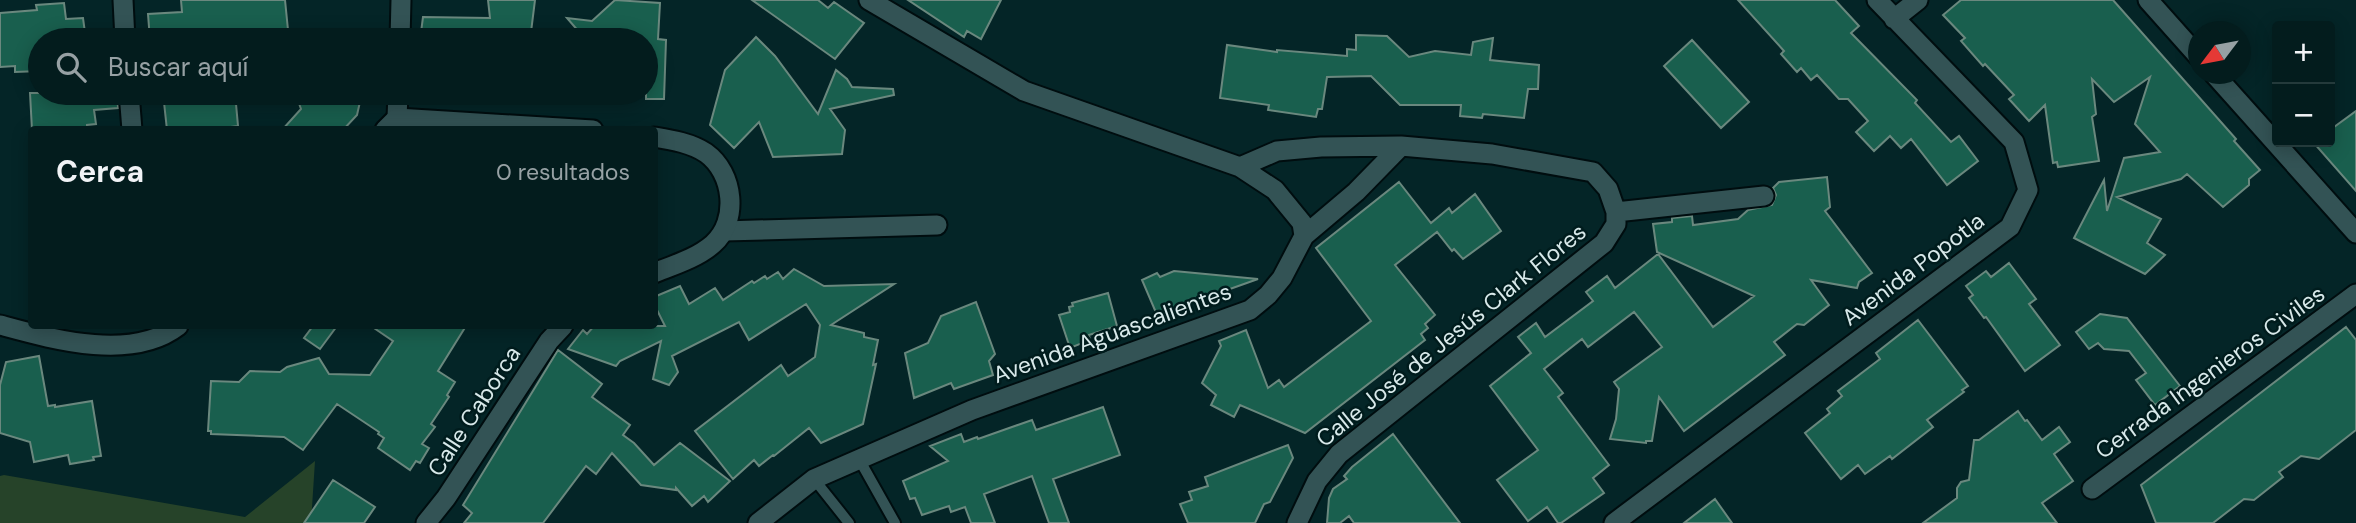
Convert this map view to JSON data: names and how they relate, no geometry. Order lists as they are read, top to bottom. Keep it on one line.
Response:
{"streets":{"street":["Avenida Popotla","Avenida Aguascalientes","Calle José de Jesús Clark Flores","Cerrada Ingenieros Civiles","Calle Caborca"]},"north":"bottom left","page":{"map_buttons":["+","−"],"search":"Buscar aquí","heading":["Cerca","0 resultados"]}}
